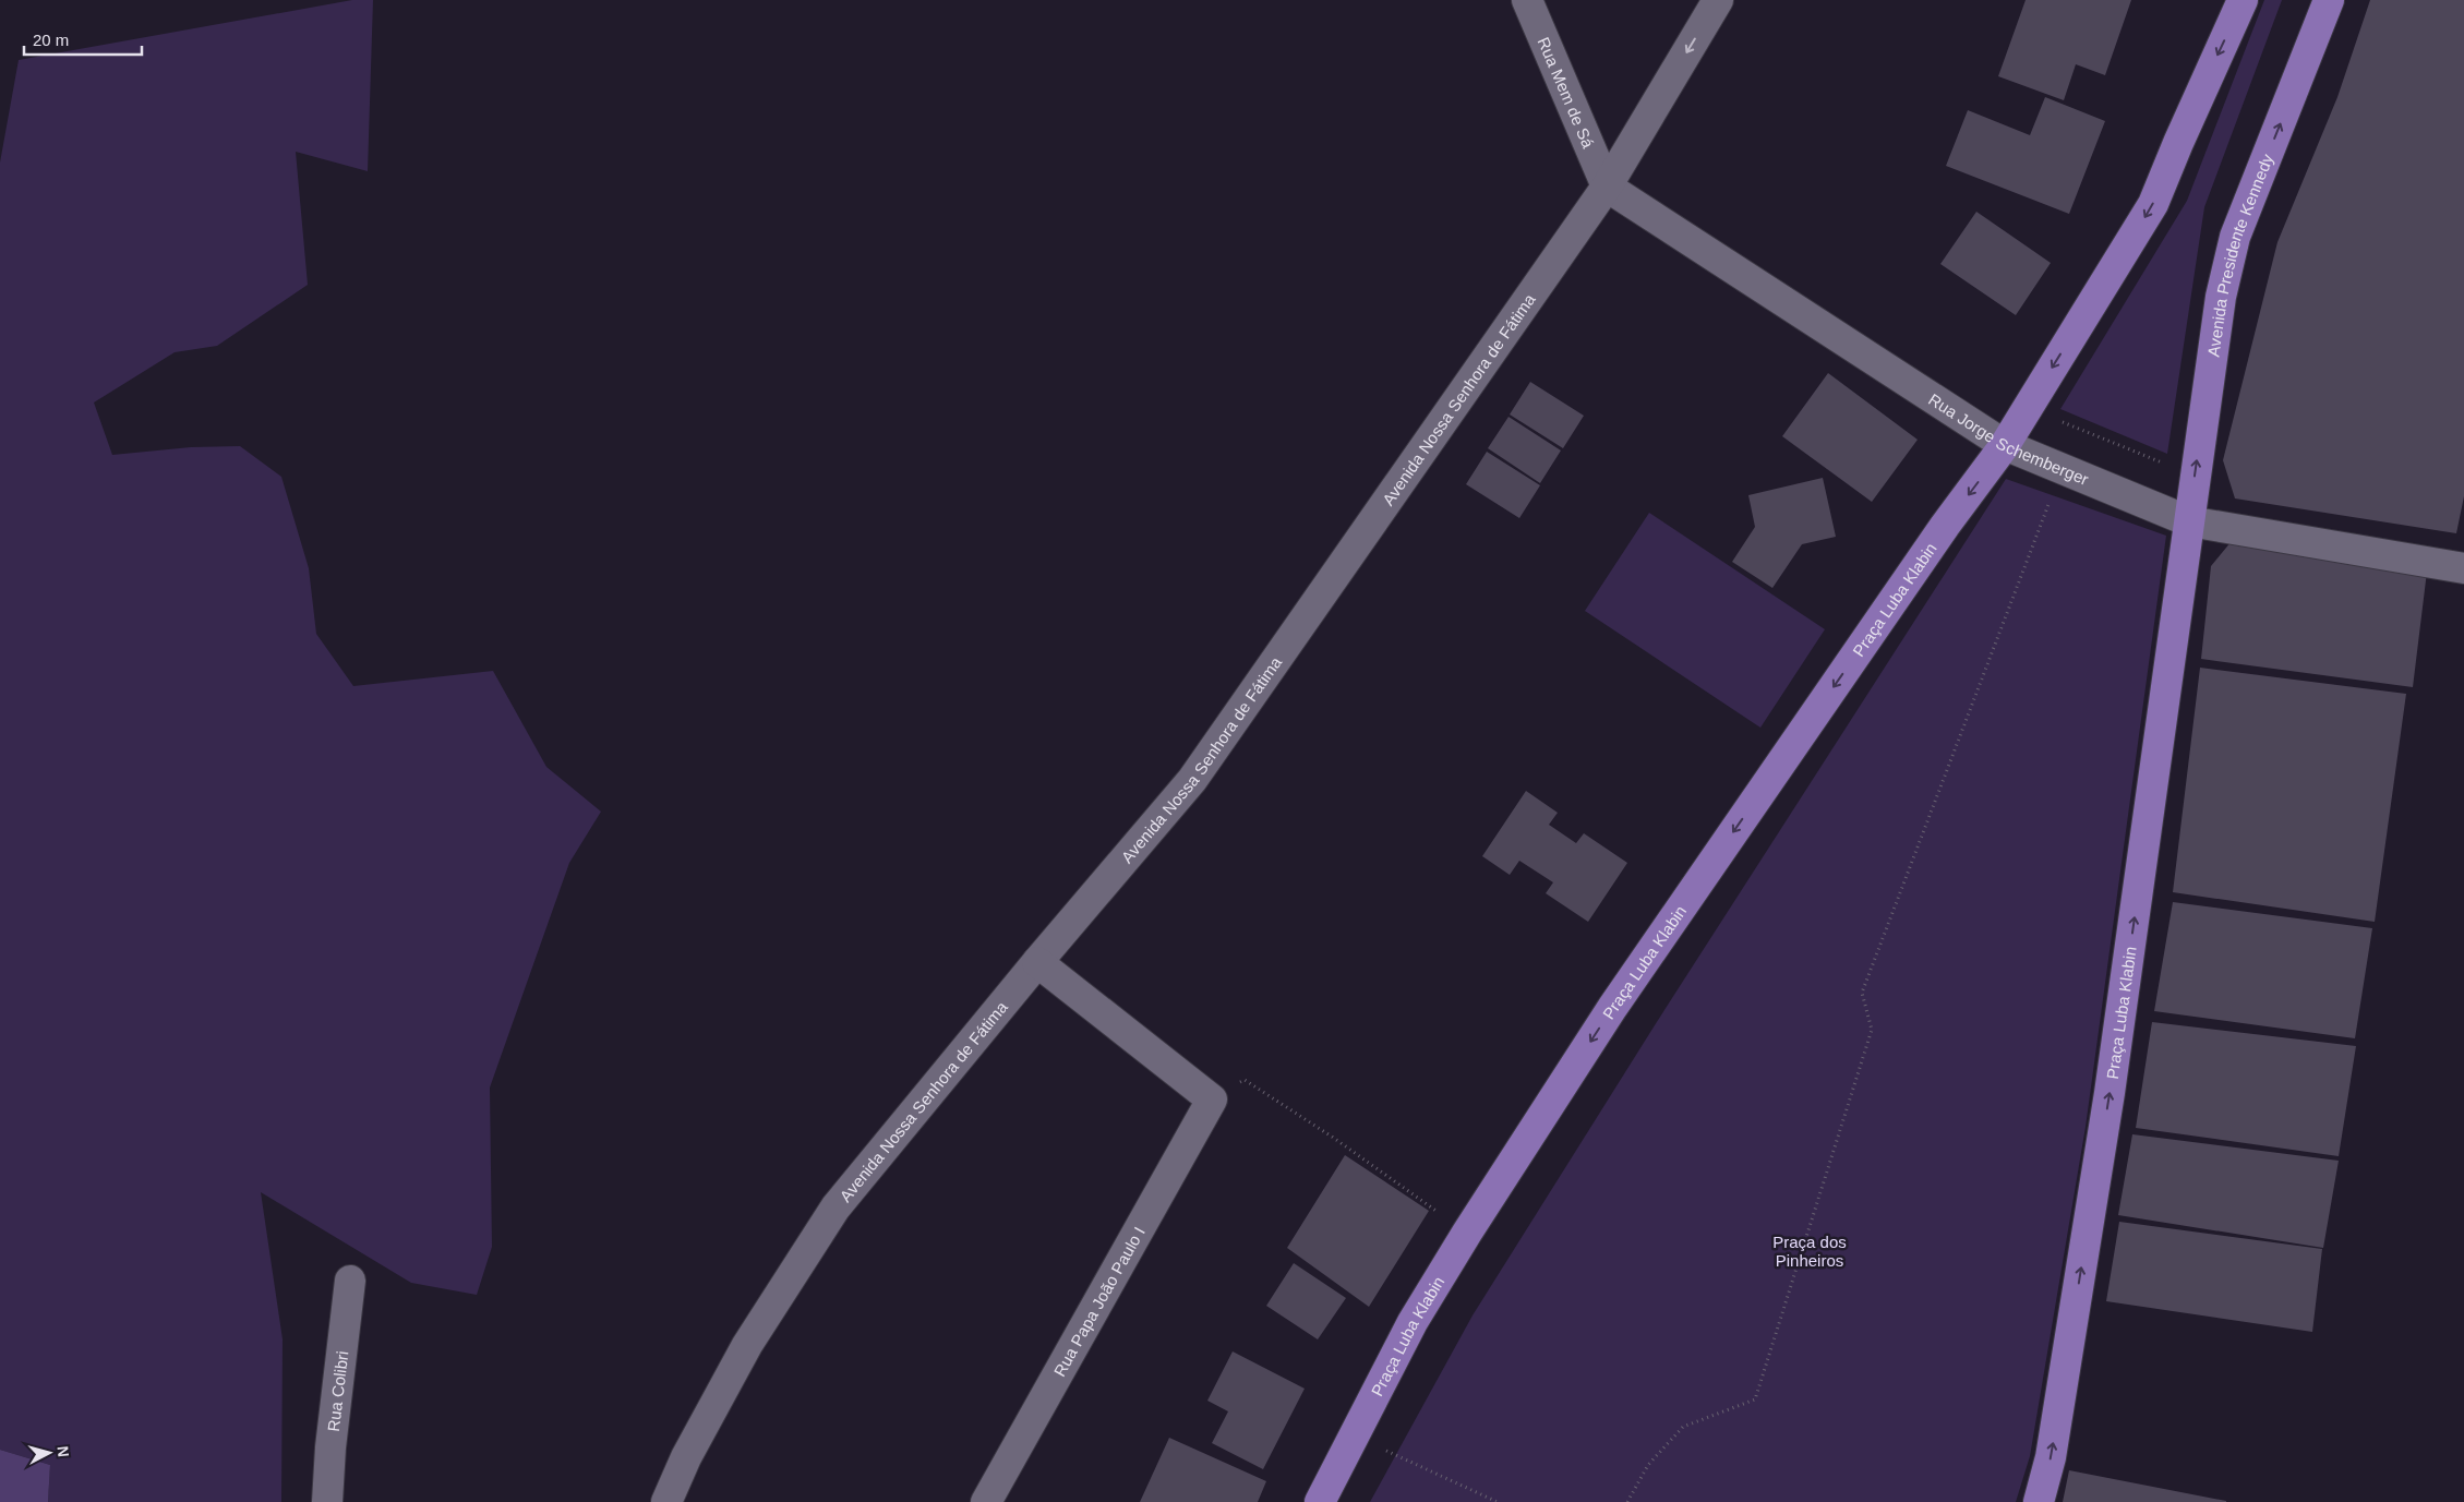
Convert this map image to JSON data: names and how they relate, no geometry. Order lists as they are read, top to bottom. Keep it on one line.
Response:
{"streets":{"main road":["Avenida Presidente Kennedy","Praça Luba Klabin"],"street":["Rua Mem de Sá","Avenida Nossa Senhora de Fátima","Rua Jorge Schemberger","Rua Papa João Paulo I","Rua Colibri"]},"crossings":[["Rua Mem de Sá","Avenida Nossa Senhora de Fátima"],["Rua Mem de Sá","Rua Jorge Schemberger"],["Avenida Presidente Kennedy","Rua Jorge Schemberger"],["Avenida Presidente Kennedy","Praça Luba Klabin"],["Avenida Nossa Senhora de Fátima","Rua Jorge Schemberger"],["Rua Jorge Schemberger","Praça Luba Klabin"]],"parks":["Praça dos Pinheiros"],"scale_bar":"20 m","north":"right"}
